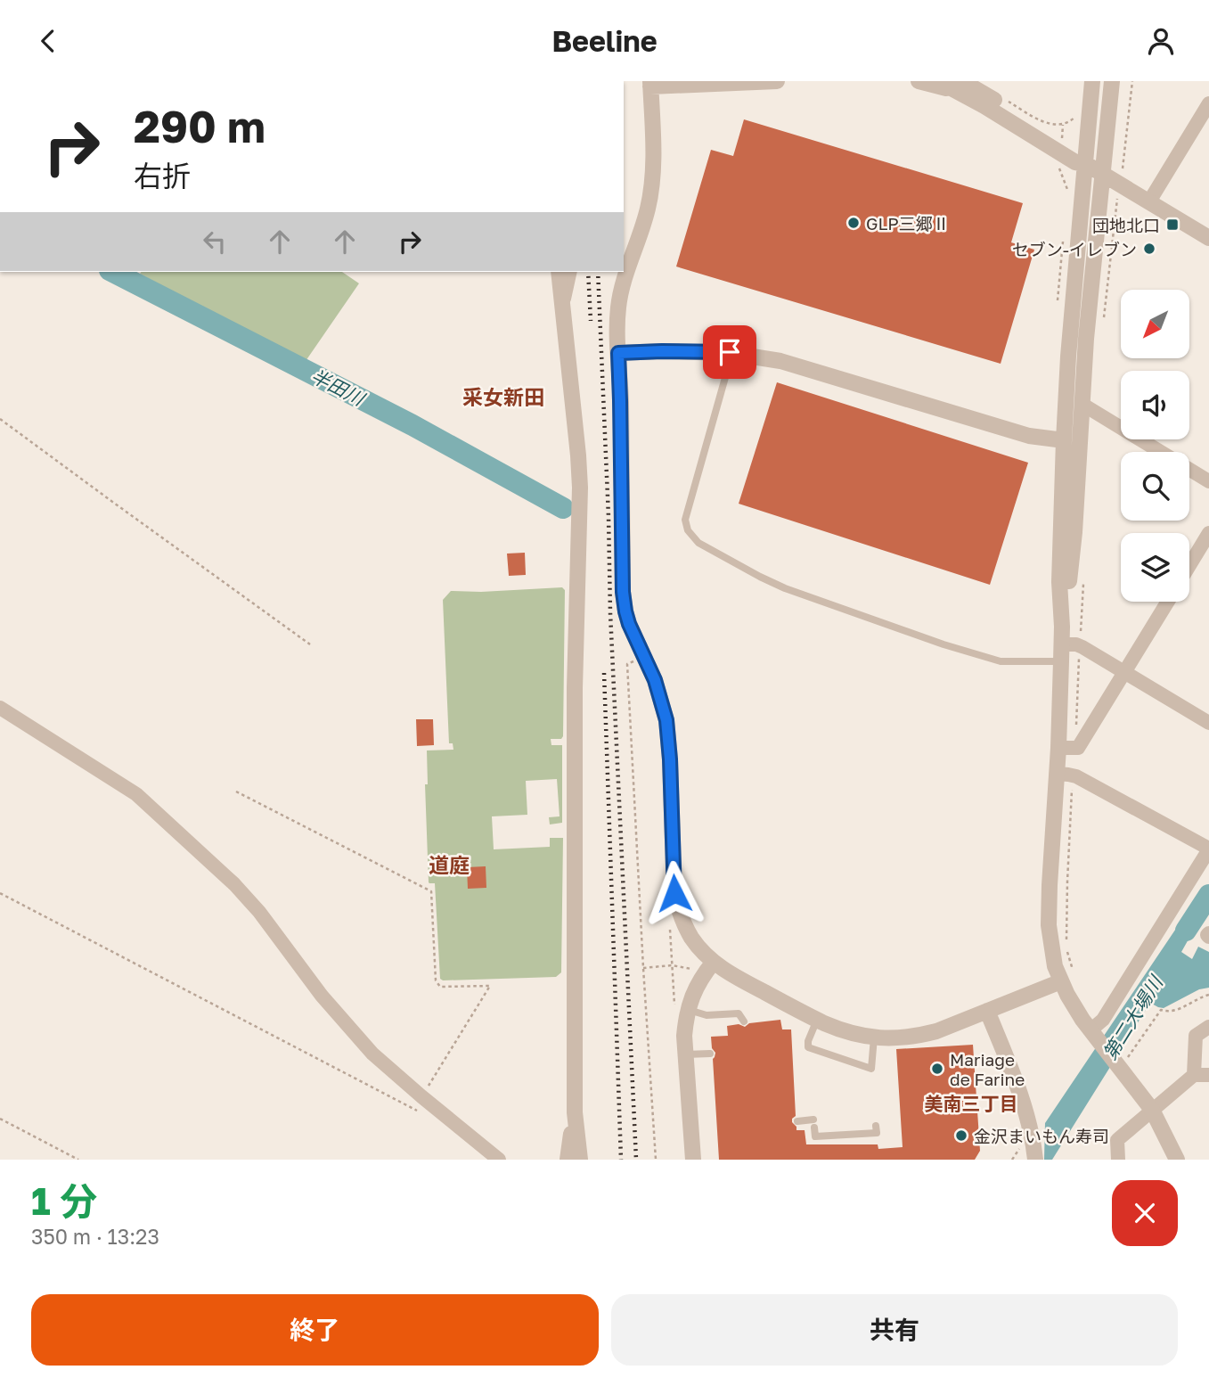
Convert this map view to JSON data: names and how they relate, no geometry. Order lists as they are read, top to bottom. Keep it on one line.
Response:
{"districts":["采女新田","道庭","美南三丁目"],"water":["半田川","第二大場川"],"places":{"other":["GLP三郷Ⅱ","セブン-イレブン","Mariage de Farine","金沢まいもん寿司"],"transit":["団地北口"]},"north":"bottom left","page":{"header":"Beeline","turn":["290 m","右折"],"heading":["1 分","350 m · 13:23"],"buttons":["終了","共有"]}}
